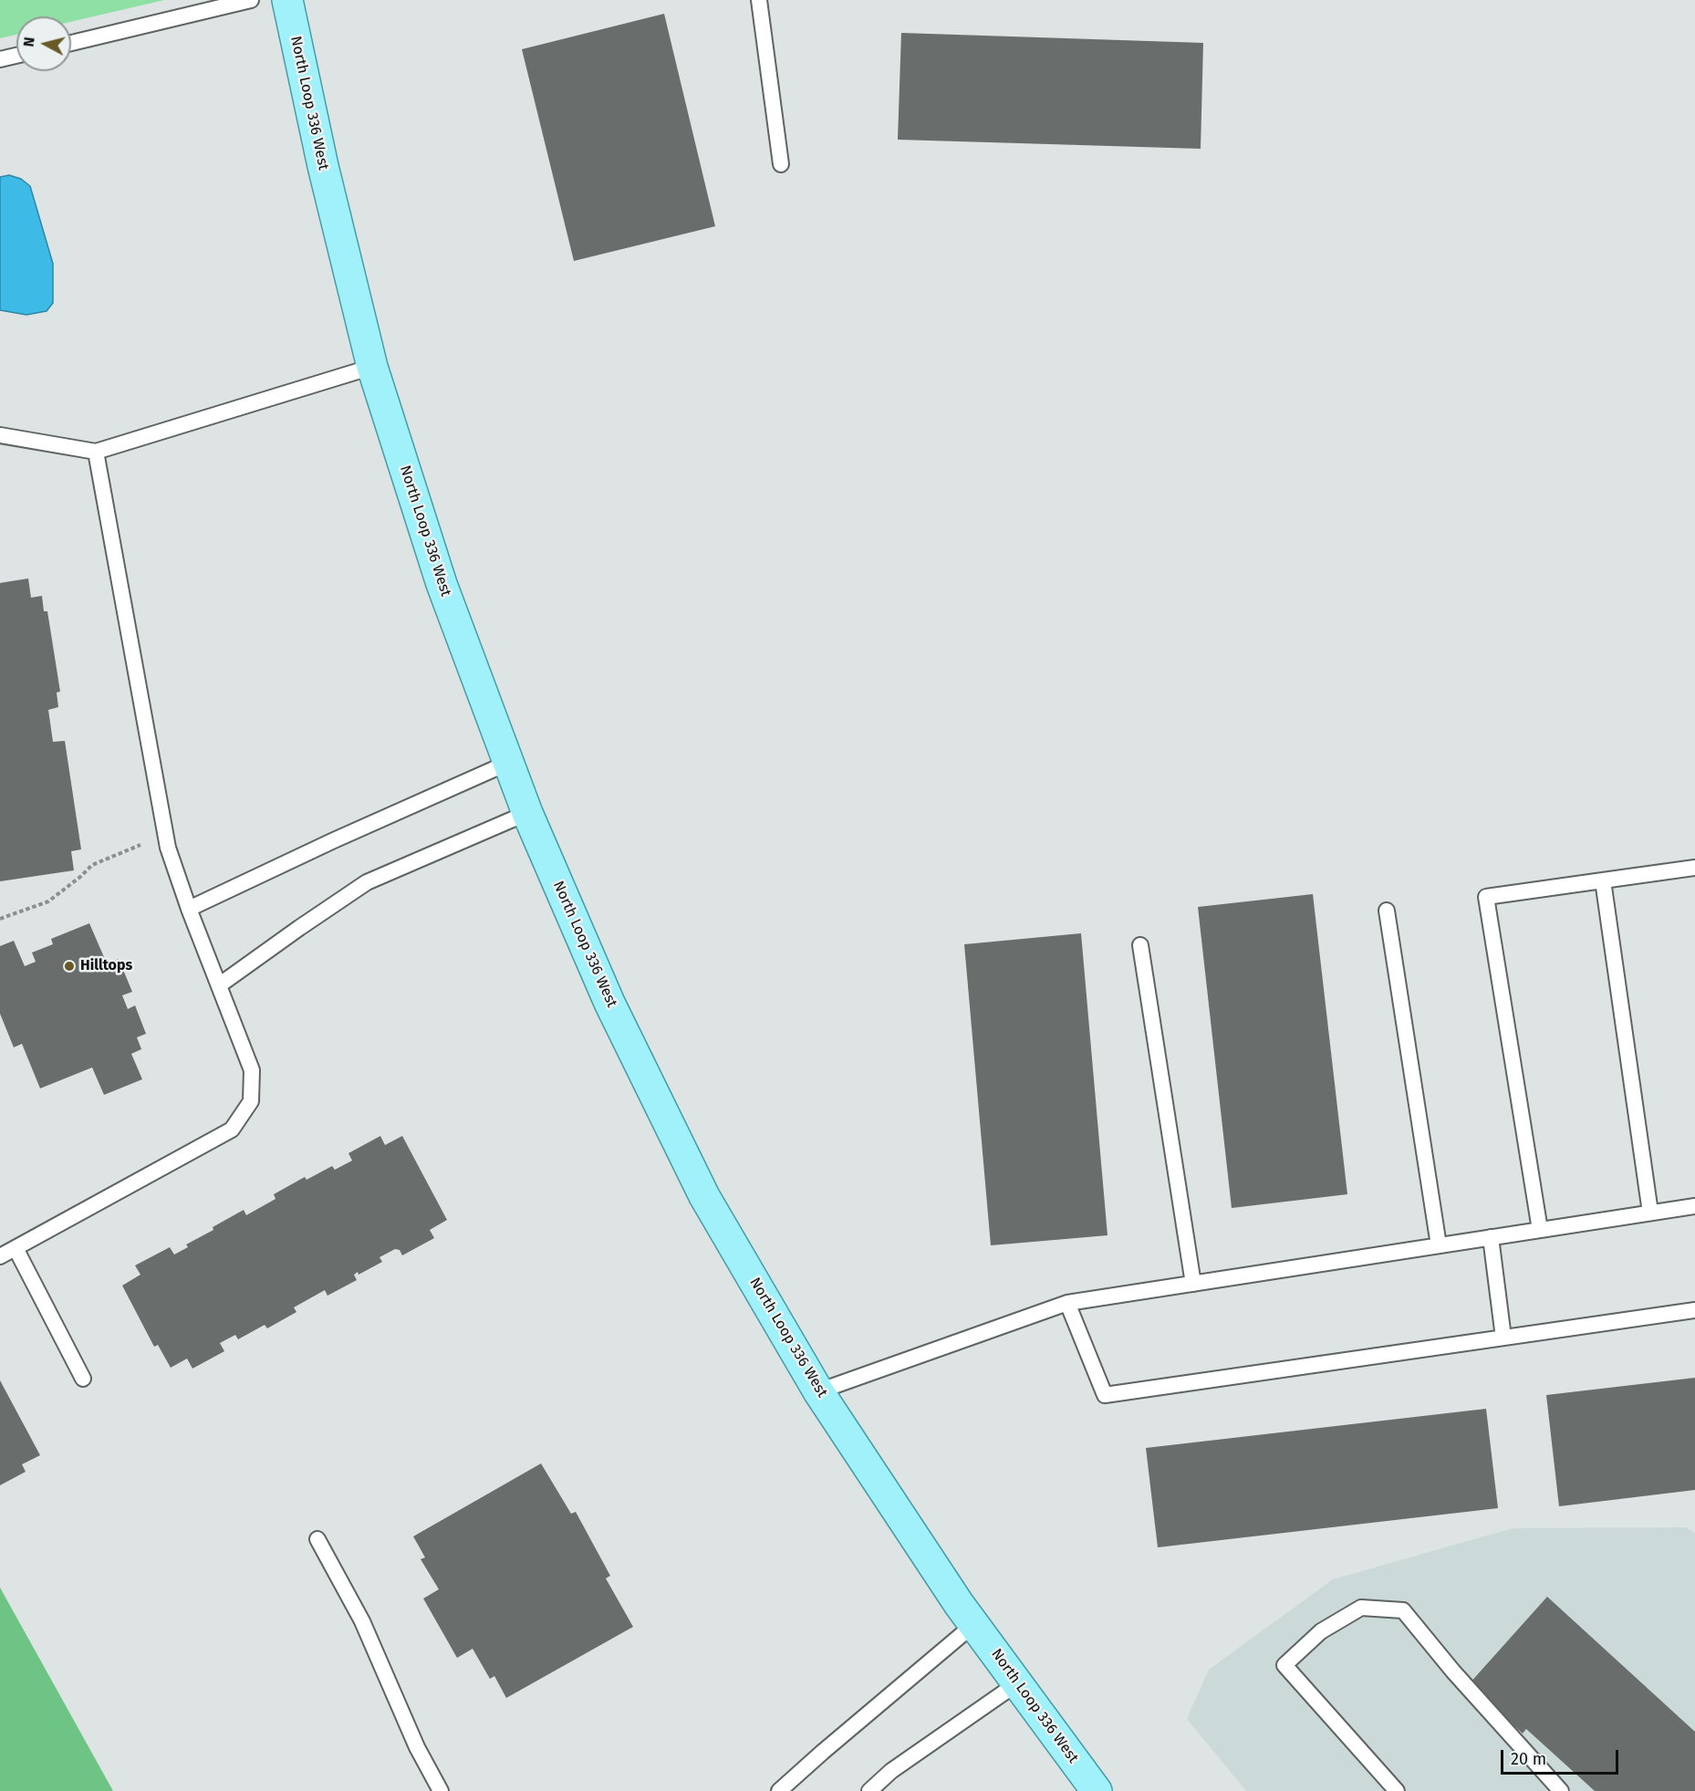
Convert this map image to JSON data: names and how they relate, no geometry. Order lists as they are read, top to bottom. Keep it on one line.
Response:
{"streets":{"main road":["North Loop 336 West"]},"places":["Hilltops"],"scale_bar":"20 m","north":"left"}
